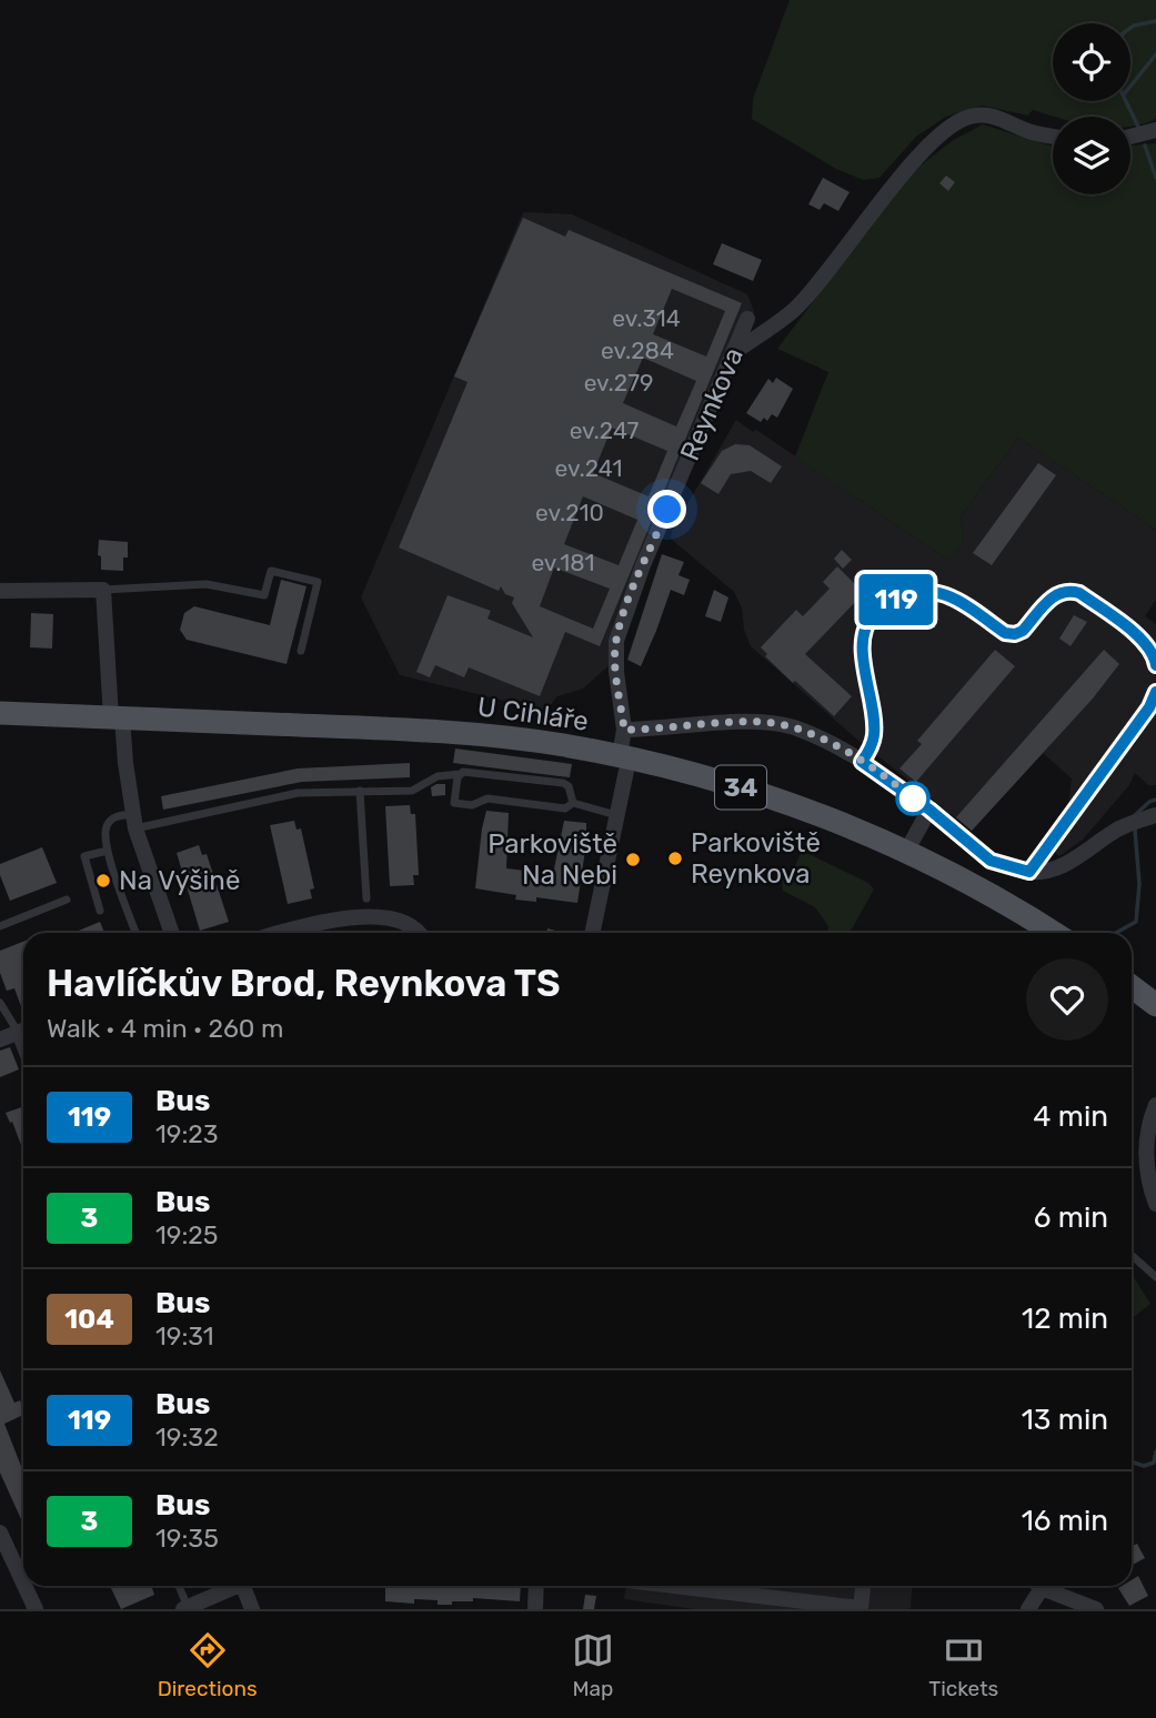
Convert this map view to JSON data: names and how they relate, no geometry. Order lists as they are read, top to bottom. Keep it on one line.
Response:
{"streets":{"main road":["U Cihláře","34"],"street":["Reynkova"]},"crossings":[["Reynkova","U Cihláře"]],"places":["Parkoviště Reynkova","Parkoviště Na Nebi","Na Výšině"],"lines":["bus line 119"],"house_numbers":["ev.314","ev.284","ev.279","ev.247","ev.241","ev.210","ev.181"],"page":{"on_map":"119","heading":["Havlíčkův Brod, Reynkova TS","Walk · 4 min · 260 m"],"list":[{"mark":"119","name":"Bus","note":"19:23","value":"4 min"},{"mark":"3","name":"Bus","note":"19:25","value":"6 min"},{"mark":"104","name":"Bus","note":"19:31","value":"12 min"},{"mark":"119","name":"Bus","note":"19:32","value":"13 min"},{"mark":"3","name":"Bus","note":"19:35","value":"16 min"}],"tabs":["Directions","Map","Tickets"]}}
